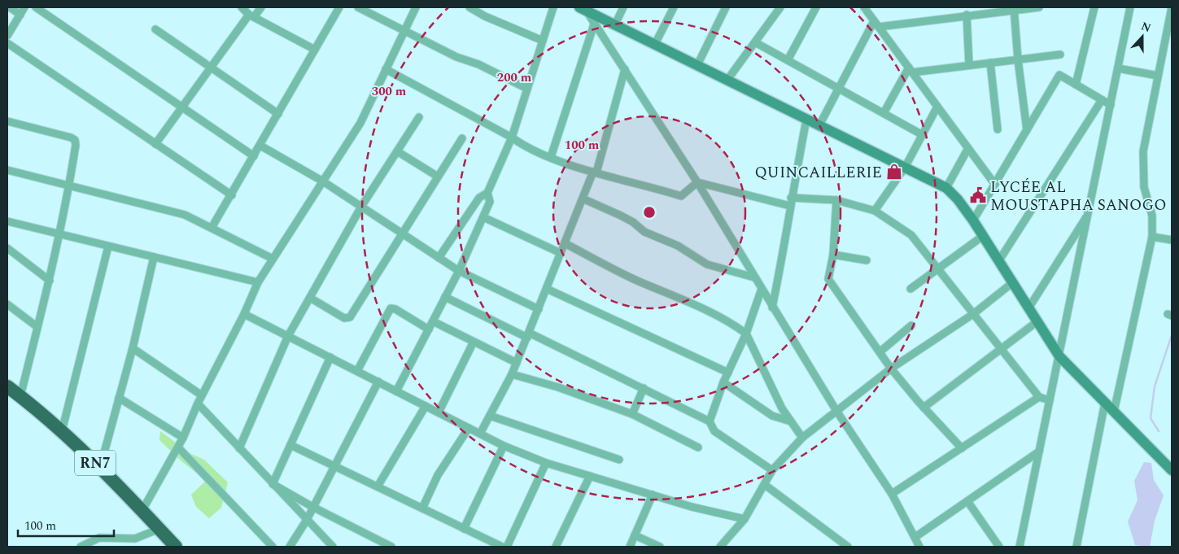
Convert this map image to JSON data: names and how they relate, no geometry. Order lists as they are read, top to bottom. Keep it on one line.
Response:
{"streets":{"highway":["RN7"]},"places":{"shop":["QUINCAILLERIE"],"public building":["LYCÉE AL MOUSTAPHA SANOGO"]},"scale_bar":"100 m","north":"top","rings":["200 m","300 m","100 m"]}
